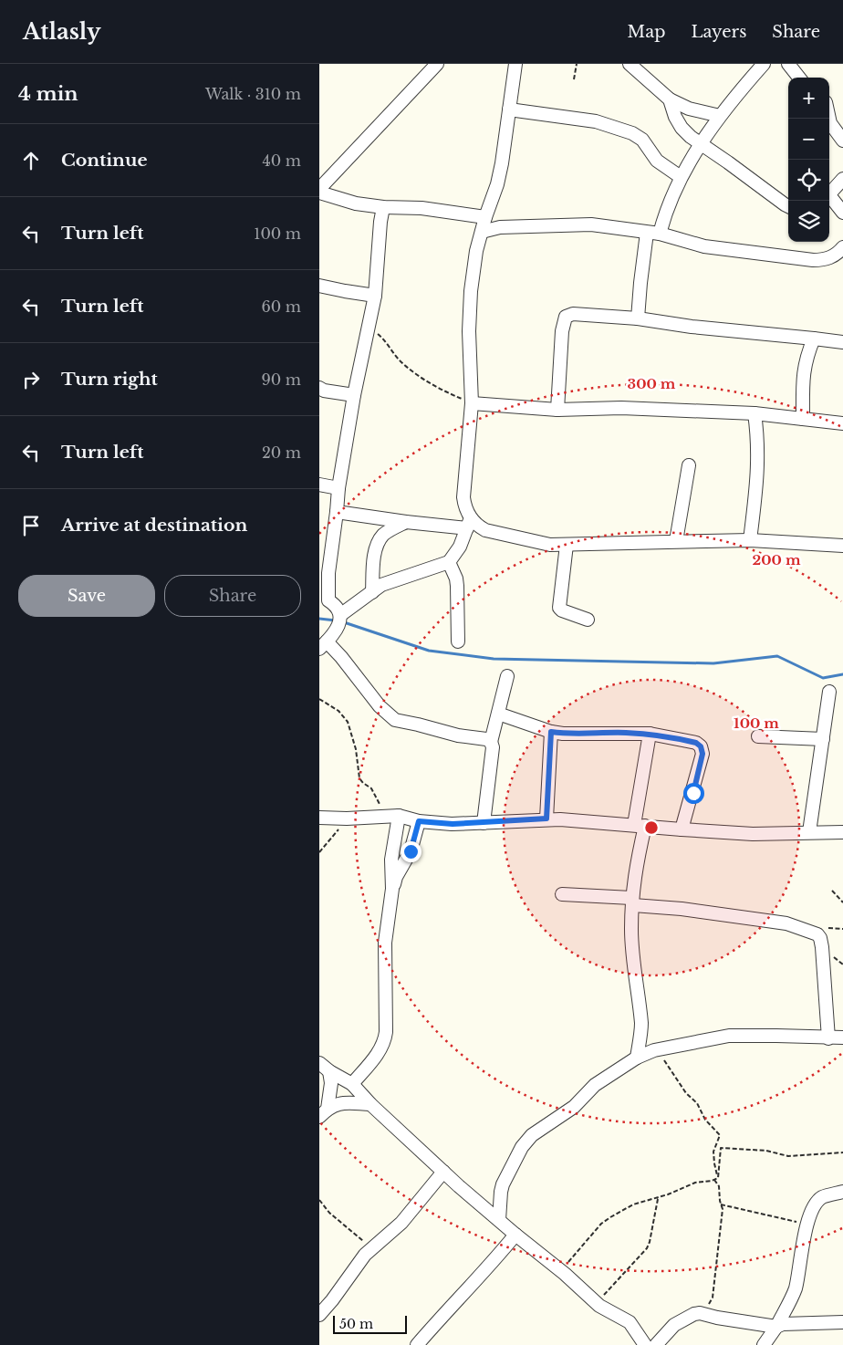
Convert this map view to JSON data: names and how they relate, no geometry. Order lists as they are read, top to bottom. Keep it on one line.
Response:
{"scale_bar":"50 m","page":{"header":"Atlasly","nav":["Map","Layers","Share"],"heading":["4 min","Walk · 310 m"],"map_buttons":["+","−"],"list":[["Continue","40 m"],["Turn left","100 m"],["Turn left","60 m"],["Turn right","90 m"],["Turn left","20 m"],"Arrive at destination"],"buttons":["Save","Share"],"scale":"50 m"},"rings":["300 m","200 m","100 m"]}
